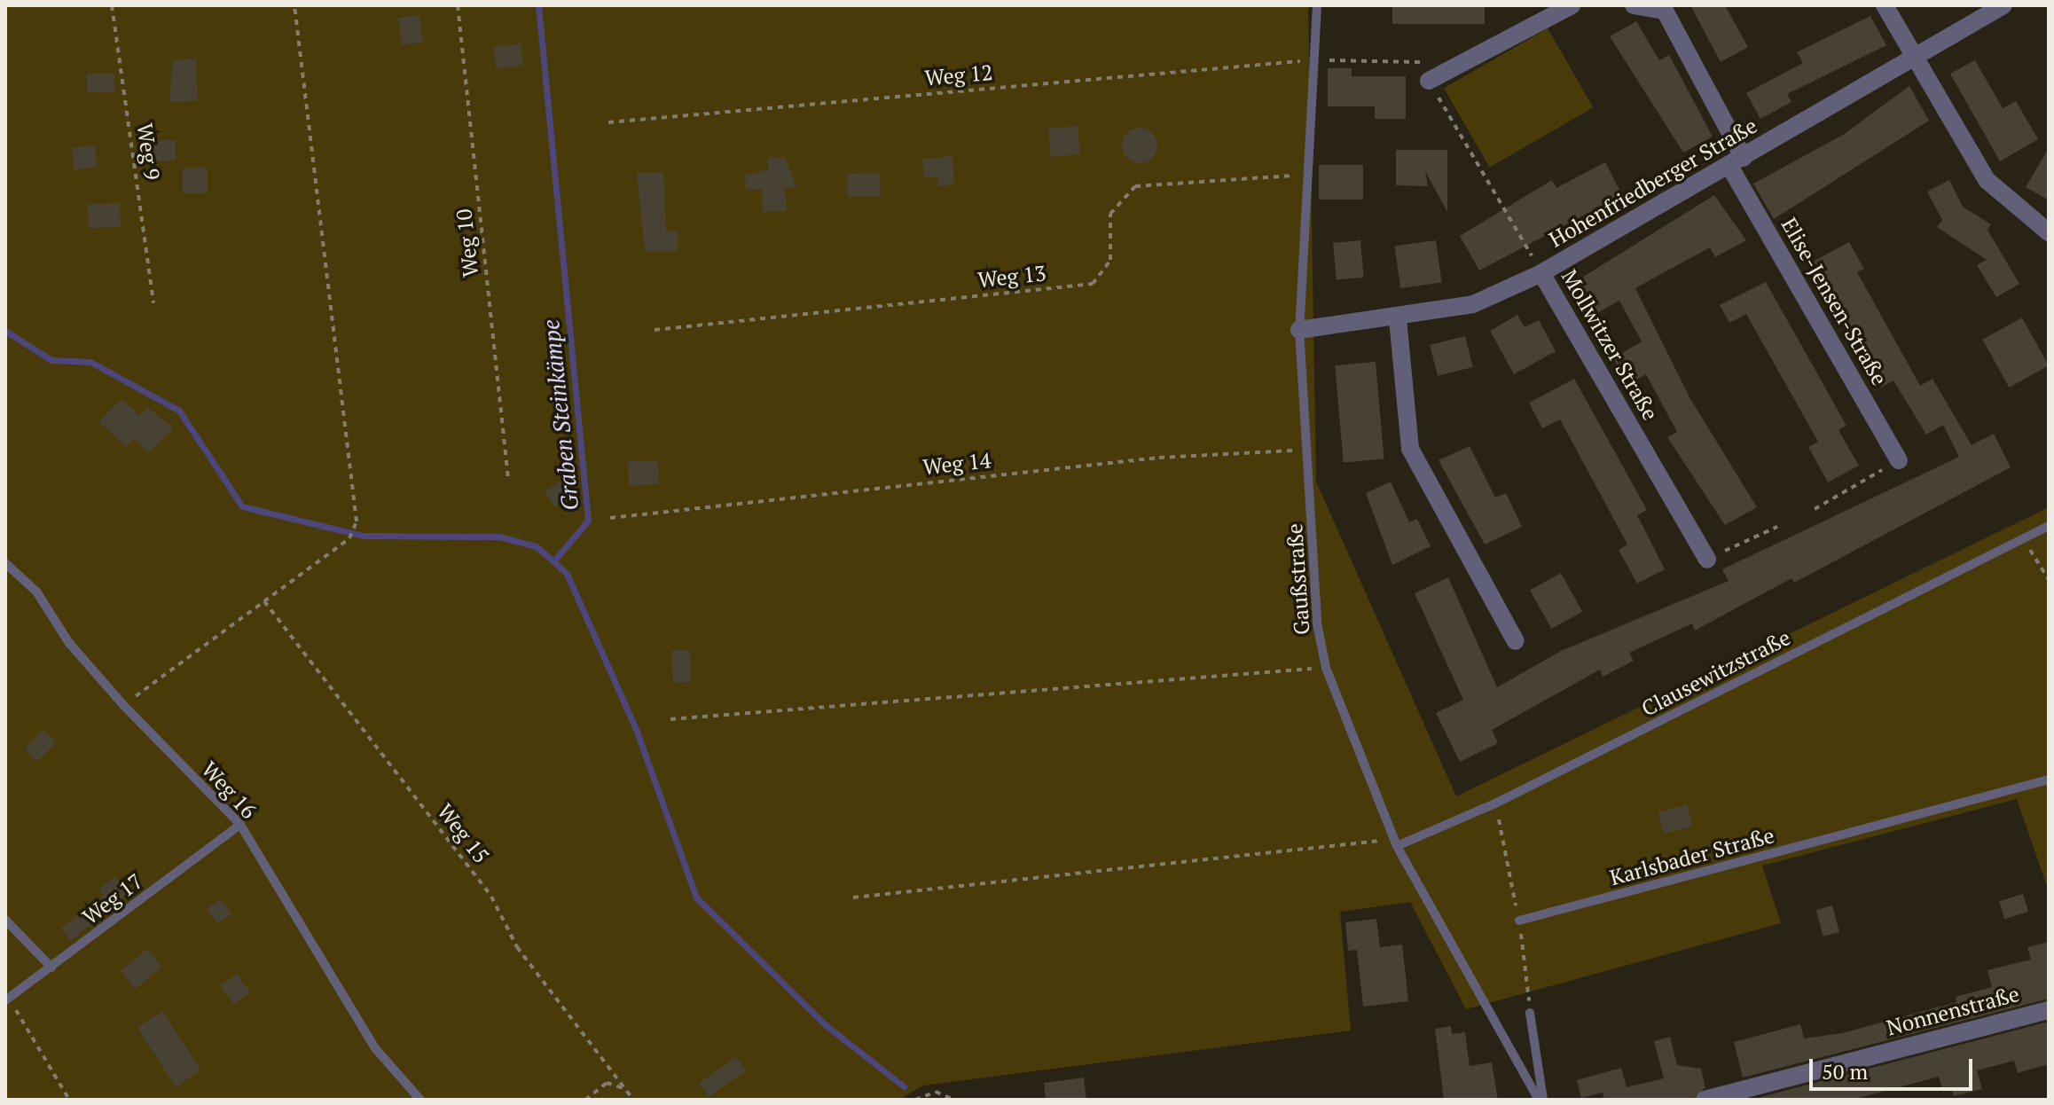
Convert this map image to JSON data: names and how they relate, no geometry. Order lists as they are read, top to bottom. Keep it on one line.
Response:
{"streets":{"street":["Hohenfriedberger Straße","Elise-Jensen-Straße","Mollwitzer Straße","Nonnenstraße"],"lane":["Gaußstraße","Clausewitzstraße","Weg 16","Karlsbader Straße","Weg 17"],"path":["Weg 12","Weg 9","Weg 10","Weg 13","Weg 14","Weg 15"]},"crossings":[["Weg 12","Mollwitzer Straße"],["Weg 12","Gaußstraße"],["Hohenfriedberger Straße","Elise-Jensen-Straße"],["Hohenfriedberger Straße","Mollwitzer Straße"],["Hohenfriedberger Straße","Gaußstraße"],["Weg 13","Gaußstraße"],["Weg 14","Gaußstraße"],["Gaußstraße","Clausewitzstraße"],["Weg 16","Weg 17"]],"water":["Graben Steinkämpe"],"scale_bar":"50 m"}
